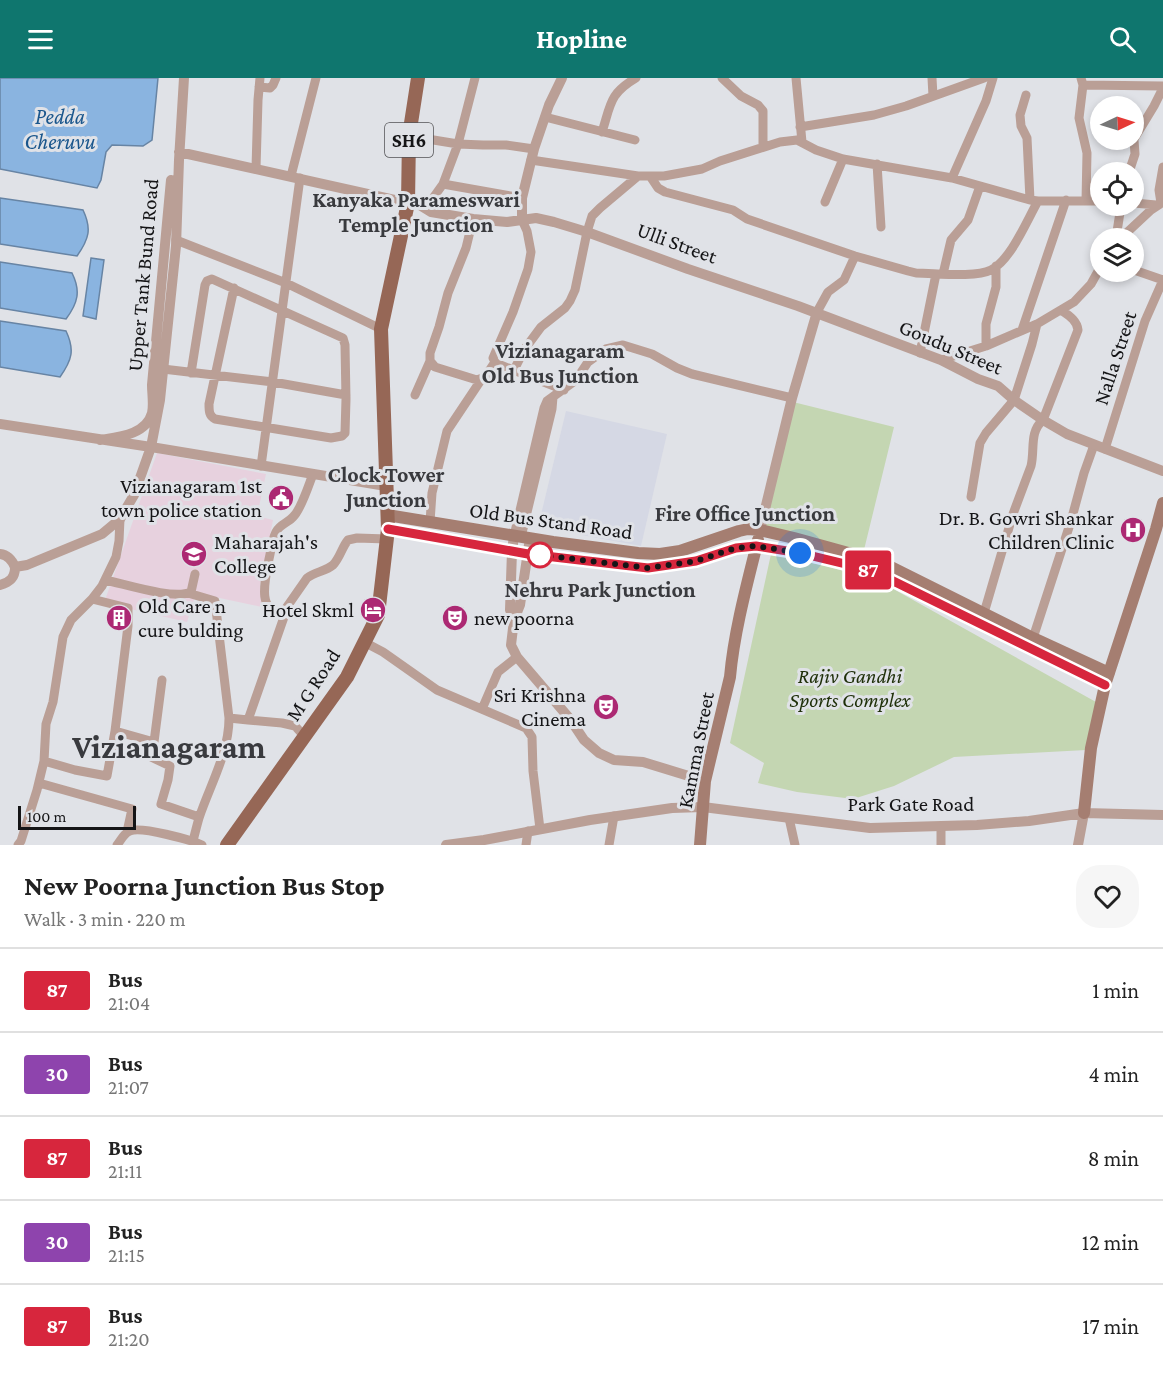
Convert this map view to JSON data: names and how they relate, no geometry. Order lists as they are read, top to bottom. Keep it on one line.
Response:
{"streets":{"main road":["SH6","Old Bus Stand Road","M G Road","Kamma Street"],"street":["Ulli Street","Upper Tank Bund Road","Goudu Street","Nalla Street","Park Gate Road"]},"crossings":[["SH6","Ulli Street"],["SH6","M G Road"],["Ulli Street","Upper Tank Bund Road"],["Ulli Street","Goudu Street"],["Ulli Street","M G Road"],["Goudu Street","Nalla Street"],["Old Bus Stand Road","M G Road"],["Old Bus Stand Road","Kamma Street"],["Kamma Street","Park Gate Road"]],"districts":["Kanyaka Parameswari Temple Junction","Vizianagaram Old Bus Junction","Clock Tower Junction","Fire Office Junction","Nehru Park Junction","Vizianagaram"],"water":["Pedda Cheruvu"],"parks":["Rajiv Gandhi Sports Complex"],"places":{"public building":["Vizianagaram 1st town police station"],"hospital":["Dr. B. Gowri Shankar Children Clinic"],"school or university":["Maharajah's College"],"hotel":["Hotel Skml"],"building":["Old Care n cure bulding"],"theatre":["new poorna","Sri Krishna Cinema"]},"lines":["bus line 87"],"scale_bar":"100 m","north":"right","page":{"header":"Hopline","on_map":"87","scale":"100 m","heading":["New Poorna Junction Bus Stop","Walk · 3 min · 220 m"],"list":[{"mark":"87","name":"Bus","note":"21:04","value":"1 min"},{"mark":"30","name":"Bus","note":"21:07","value":"4 min"},{"mark":"87","name":"Bus","note":"21:11","value":"8 min"},{"mark":"30","name":"Bus","note":"21:15","value":"12 min"},{"mark":"87","name":"Bus","note":"21:20","value":"17 min"}]}}
